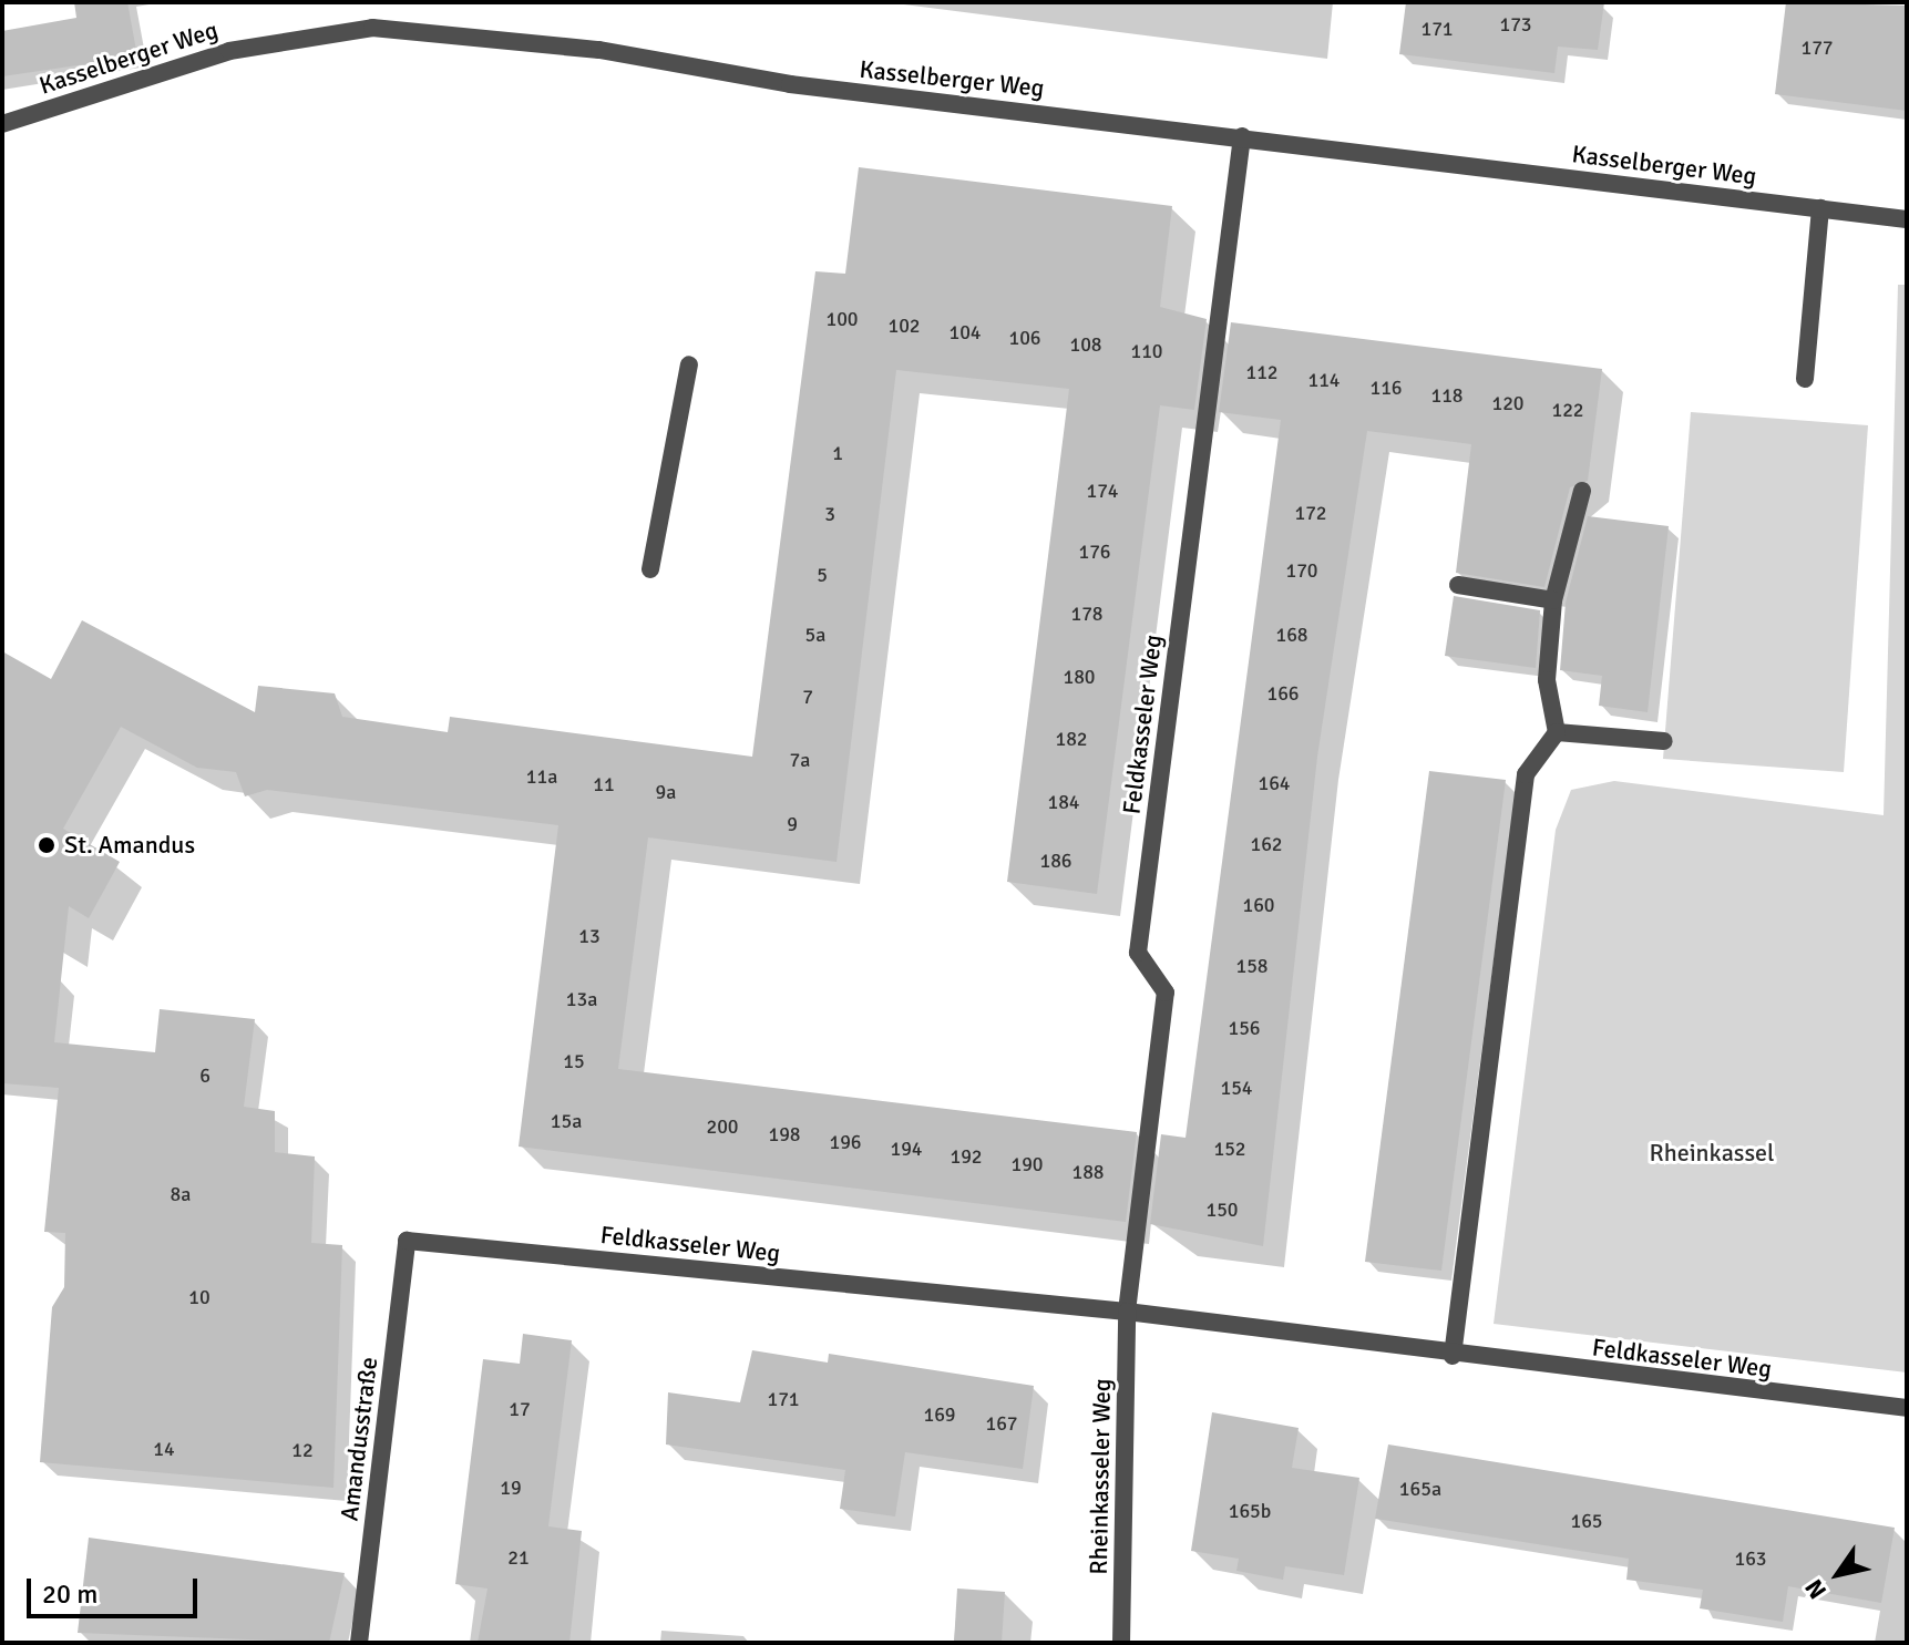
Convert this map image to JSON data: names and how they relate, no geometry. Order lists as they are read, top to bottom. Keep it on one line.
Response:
{"streets":{"street":["Kasselberger Weg","Feldkasseler Weg","Amandusstraße","Rheinkasseler Weg"]},"crossings":[["Kasselberger Weg","Feldkasseler Weg"],["Feldkasseler Weg","Amandusstraße"],["Feldkasseler Weg","Rheinkasseler Weg"]],"parks":["Rheinkassel"],"places":["St. Amandus"],"house_numbers":["173","171","177","100","102","104","106","108","110","112","114","116","118","120","122","1","174","172","3","176","170","5","178","5a","168","180","166","7","182","7a","11a","164","11","9a","184","9","162","186","160","13","158","13a","156","15","6","154","15a","200","198","196","194","152","192","190","188","8a","150","10","171","17","169","167","14","12","19","165a","165b","165","21","163"],"scale_bar":"20 m","north":"bottom left"}
